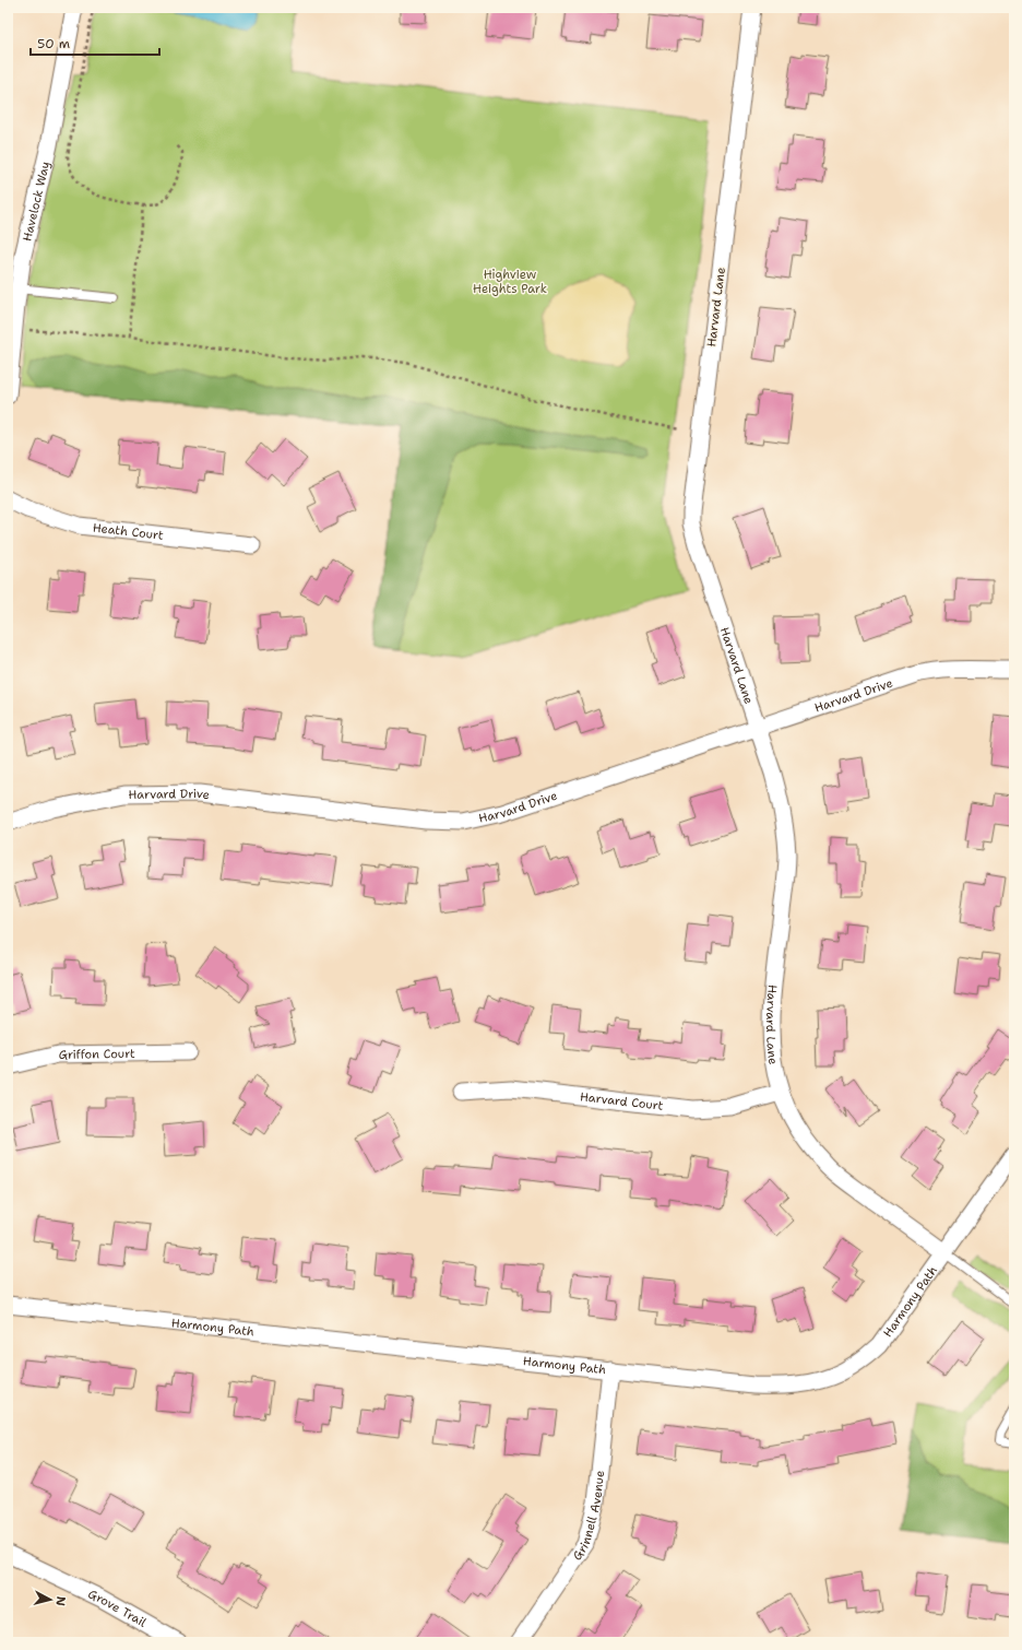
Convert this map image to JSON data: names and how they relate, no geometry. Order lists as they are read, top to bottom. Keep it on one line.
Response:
{"streets":{"street":["Havelock Way","Harvard Lane","Heath Court","Harvard Drive","Griffon Court","Harvard Court","Harmony Path","Grinnell Avenue","Grove Trail"]},"crossings":[["Harvard Lane","Harvard Drive"],["Harvard Lane","Harvard Court"],["Harvard Lane","Harmony Path"],["Harmony Path","Grinnell Avenue"]],"parks":["Highview Heights Park"],"scale_bar":"50 m","north":"right"}
